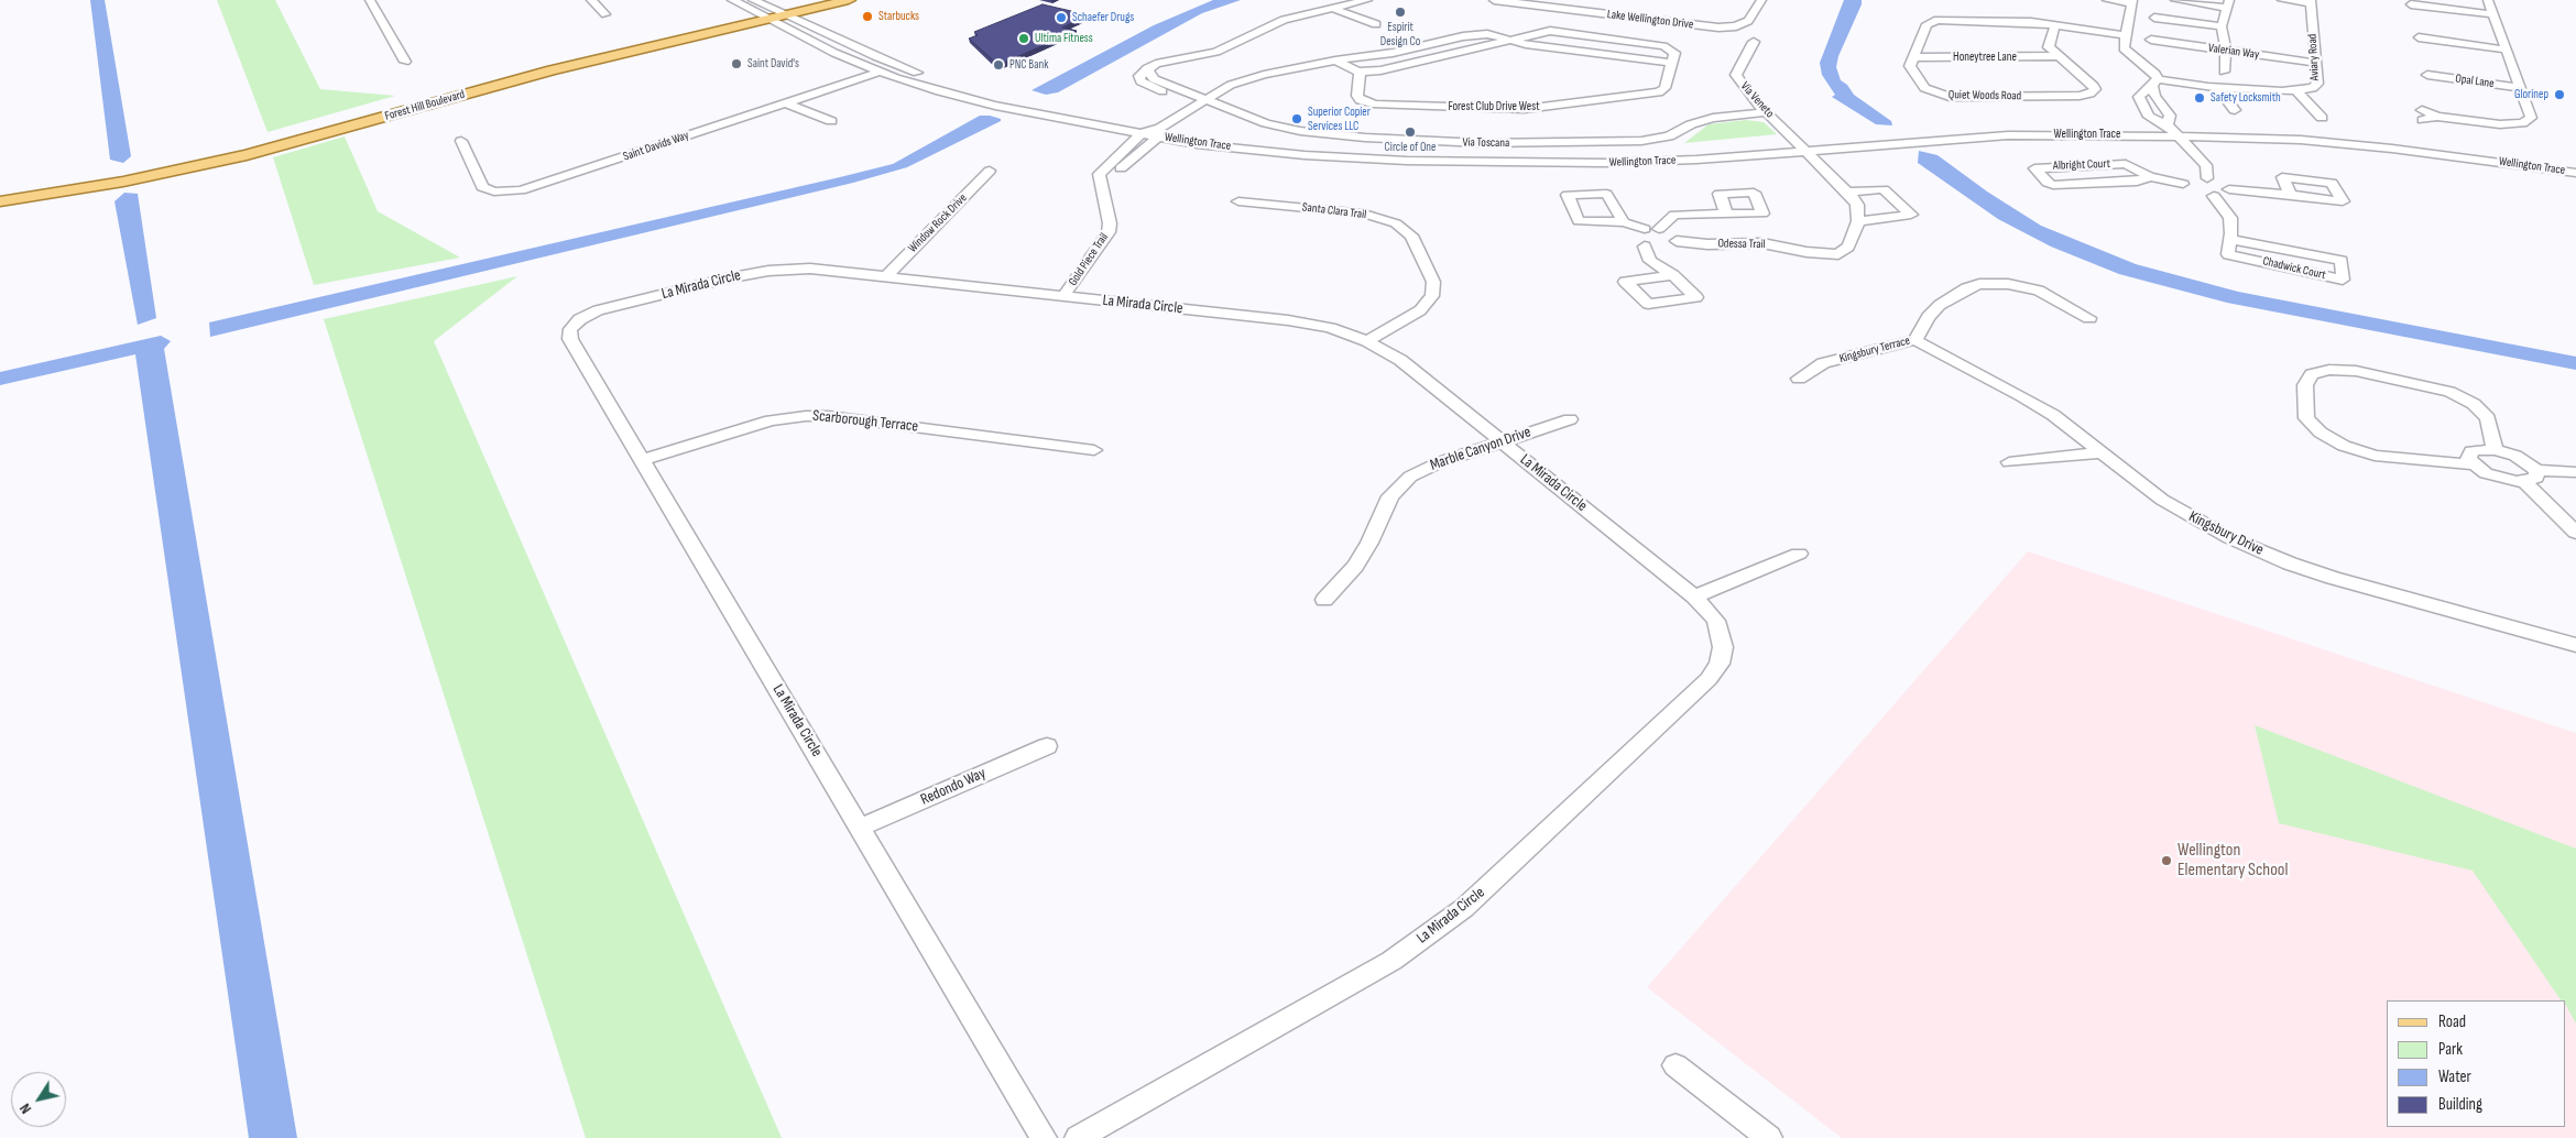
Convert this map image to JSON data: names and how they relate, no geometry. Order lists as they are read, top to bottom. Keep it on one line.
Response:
{"streets":{"main road":["Forest Hill Boulevard"],"street":["Lake Wellington Drive","Valerian Way","Honeytree Lane","Aviary Road","Opal Lane","Quiet Woods Road","Via Veneto","Forest Club Drive West","Wellington Trace","Via Toscana","Saint Davids Way","Albright Court","Santa Clara Trail","Window Rock Drive","Odessa Trail","Gold Piece Trail","Chadwick Court","La Mirada Circle","Kingsbury Terrace","Scarborough Terrace","Marble Canyon Drive","Kingsbury Drive","Redondo Way"]},"crossings":[["Valerian Way","Aviary Road"],["Honeytree Lane","Quiet Woods Road"],["Via Veneto","Wellington Trace"],["Via Veneto","Via Toscana"],["Forest Hill Boulevard","Wellington Trace"],["Wellington Trace","Saint Davids Way"],["Wellington Trace","Gold Piece Trail"],["Santa Clara Trail","La Mirada Circle"],["Window Rock Drive","La Mirada Circle"],["Gold Piece Trail","La Mirada Circle"],["La Mirada Circle","Scarborough Terrace"],["La Mirada Circle","Marble Canyon Drive"],["La Mirada Circle","Redondo Way"],["Kingsbury Terrace","Kingsbury Drive"]],"places":["Espirit Design Co","Starbucks","Schaefer Drugs","Ultima Fitness","Saint David's","PNC Bank","Glorinep","Safety Locksmith","Superior Copier Services LLC","Circle of One","Wellington Elementary School"],"legend":["Road","Park","Water","Building"],"north":"bottom left"}
